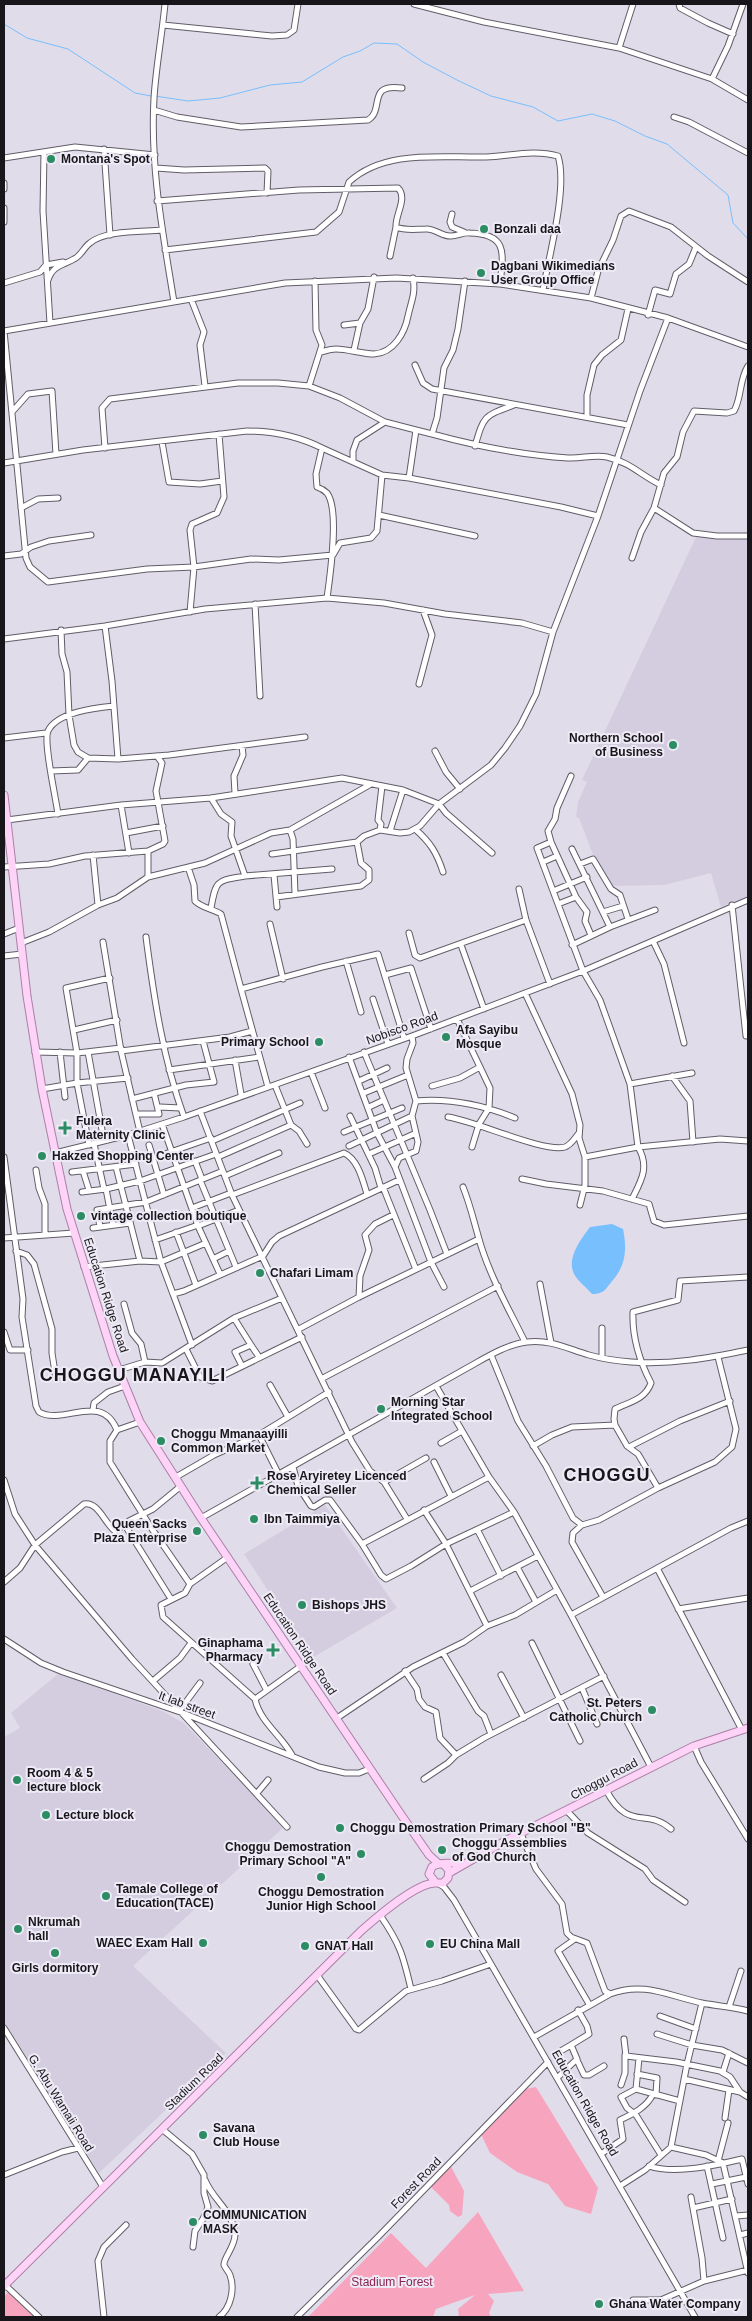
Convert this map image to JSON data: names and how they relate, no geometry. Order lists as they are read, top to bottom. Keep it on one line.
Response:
{"streets":{"main road":["Education Ridge Road","Choggu Road","Stadium Road"],"street":["Nobisco Road","It lab street","G. Abu Wamaii Road","Forest Road"]},"crossings":[["Nobisco Road","Education Ridge Road"],["Education Ridge Road","It lab street"],["Education Ridge Road","Choggu Road"],["Education Ridge Road","Stadium Road"],["Education Ridge Road","Forest Road"],["Choggu Road","Stadium Road"],["Stadium Road","G. Abu Wamaii Road"]],"districts":["CHOGGU MANAYILI","CHOGGU"],"parks":["Stadium Forest"],"places":{"other":["Montana's Spot","Bonzali daa","Dagbani Wikimedians User Group Office","Northern School of Business","Afa Sayibu Mosque","Primary School","Hakzed Shopping Center","vintage collection boutique","Chafari Limam","Morning Star Integrated School","Choggu Mmanaayilli Common Market","Ibn Taimmiya","Queen Sacks Plaza Enterprise","Bishops JHS","St. Peters Catholic Church","Room 4 & 5 lecture block","Lecture block","Choggu Demostration Primary School \"B\"","Choggu Assemblies of God Church","Choggu Demostration Primary School \"A\"","Choggu Demostration Junior High School","Tamale College of Education(TACE)","Nkrumah hall","WAEC Exam Hall","EU China Mall","GNAT Hall","Girls dormitory","Savana Club House","COMMUNICATION MASK","Ghana Water Company"],"health":["Fulera Maternity Clinic","Rose Aryiretey Licenced Chemical Seller","Ginaphama Pharmacy"]}}
